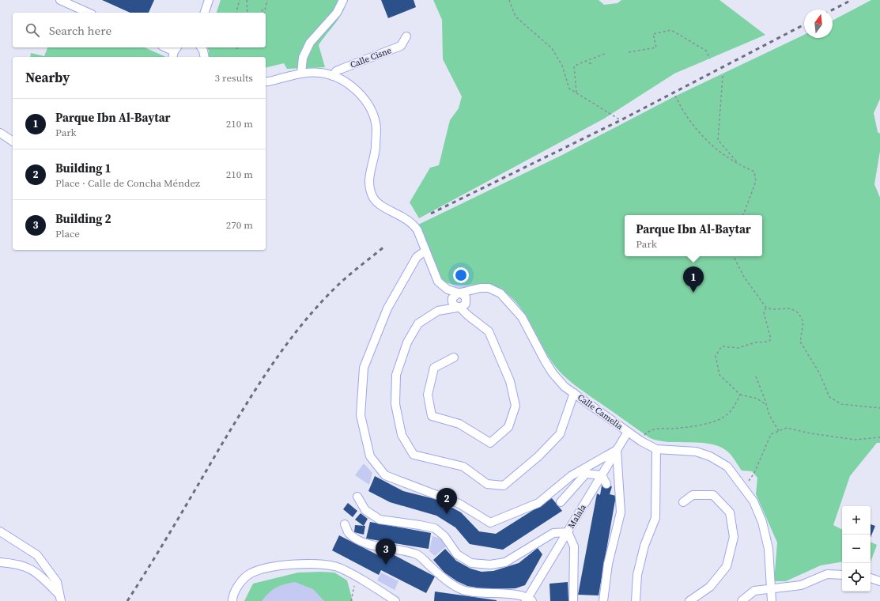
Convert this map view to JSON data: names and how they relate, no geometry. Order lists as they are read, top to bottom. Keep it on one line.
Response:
{"streets":{"street":["Calle Cisne","Calle Camelia","Malala"]},"crossings":[["Calle Camelia","Malala"]],"north":"top","page":{"search":"Search here","heading":["Nearby","3 results"],"list":[{"mark":"1","name":"Parque Ibn Al-Baytar","note":"Park","value":"210 m"},{"mark":"2","name":"Building 1","note":"Place · Calle de Concha Méndez","value":"210 m"},{"mark":"3","name":"Building 2","note":"Place","value":"270 m"}],"popup":["Parque Ibn Al-Baytar","Park"],"pins":["1","2","3"],"map_buttons":["+","−"]}}
